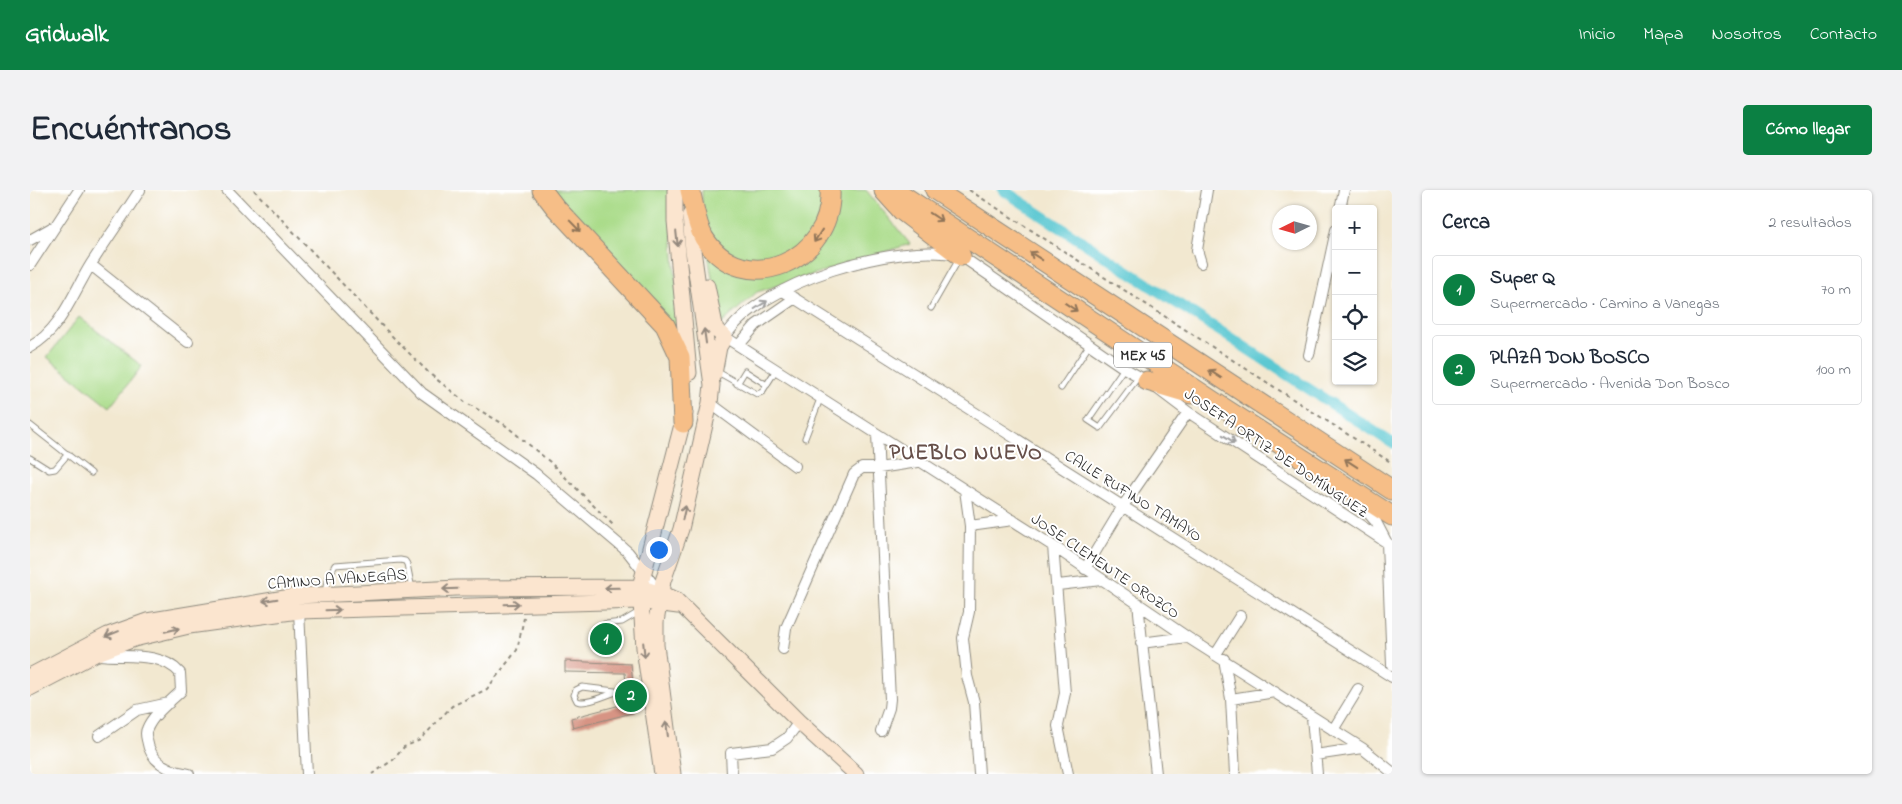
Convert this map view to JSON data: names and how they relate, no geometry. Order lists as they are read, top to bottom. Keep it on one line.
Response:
{"streets":{"highway":["MEX 45"],"main road":["CAMINO A VANEGAS"],"street":["JOSEFA ORTIZ DE DOMÍNGUEZ","CALLE RUFINO TAMAYO","JOSE CLEMENTE OROZCO"]},"one_way":["JOSEFA ORTIZ DE DOMÍNGUEZ"],"districts":["PUEBLO NUEVO"],"north":"left","page":{"header":"Gridwalk","nav":["Inicio","Mapa","Nosotros","Contacto"],"title":"Encuéntranos","buttons":"Cómo llegar","heading":["Cerca","2 resultados"],"map_buttons":["+","−"],"list":[{"mark":"1","name":"Super Q","note":"Supermercado · Camino a Vanegas","value":"70 m"},{"mark":"2","name":"PLAZA DON BOSCO","note":"Supermercado · Avenida Don Bosco","value":"100 m"}],"pins":["1","2"]}}
